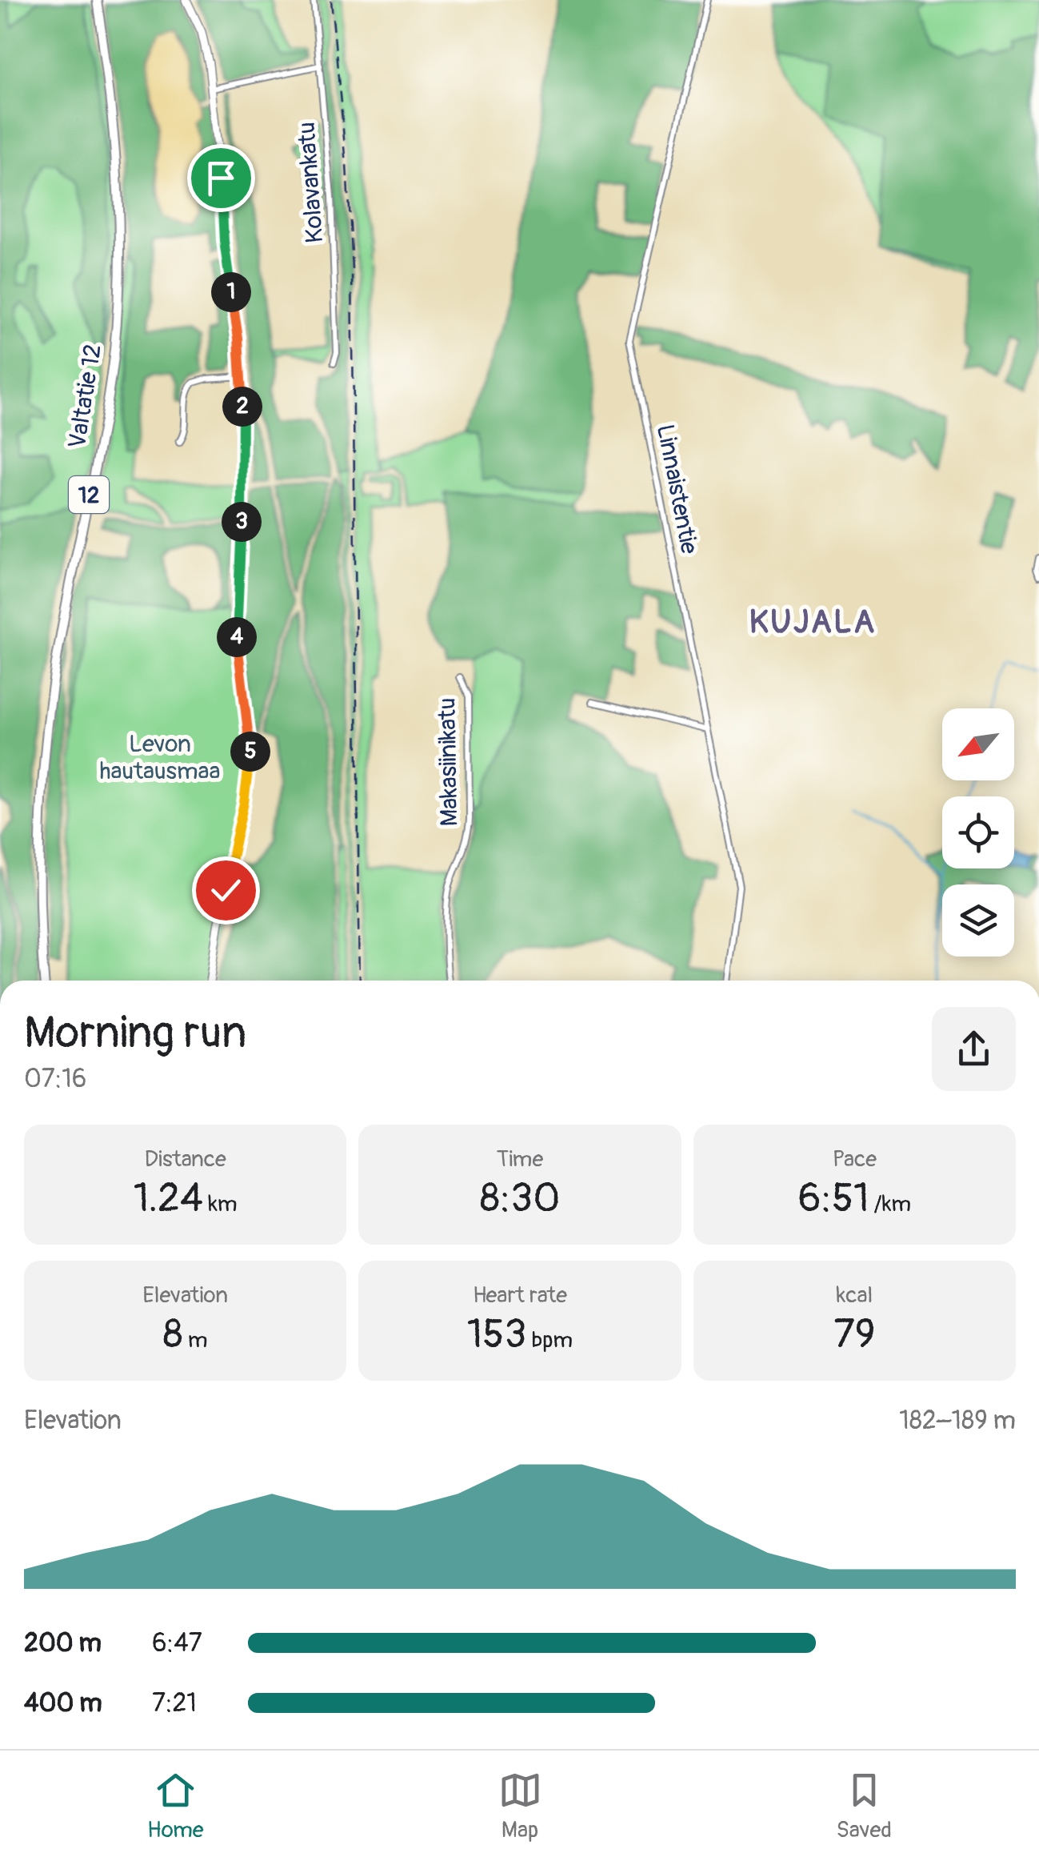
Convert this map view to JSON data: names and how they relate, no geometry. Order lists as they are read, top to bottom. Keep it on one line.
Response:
{"streets":{"highway":["Valtatie 12","12"],"street":["Kolavankatu","Linnaistentie","Makasiinikatu"]},"districts":["KUJALA"],"parks":["Levon hautausmaa"],"north":"bottom left","page":{"pins":["1","2","3","4","5"],"heading":["Morning run","07:16"],"stats":[["Distance","1.24 km"],["Time","8:30"],["Pace","6:51 /km"],["Elevation","8 m"],["Heart rate","153 bpm"],["kcal","79"]],"chart":["Elevation","182–189 m"],"list":[{"name":"200 m","note":"6:47"},{"name":"400 m","note":"7:21"}],"tabs":["Home","Map","Saved"]}}
